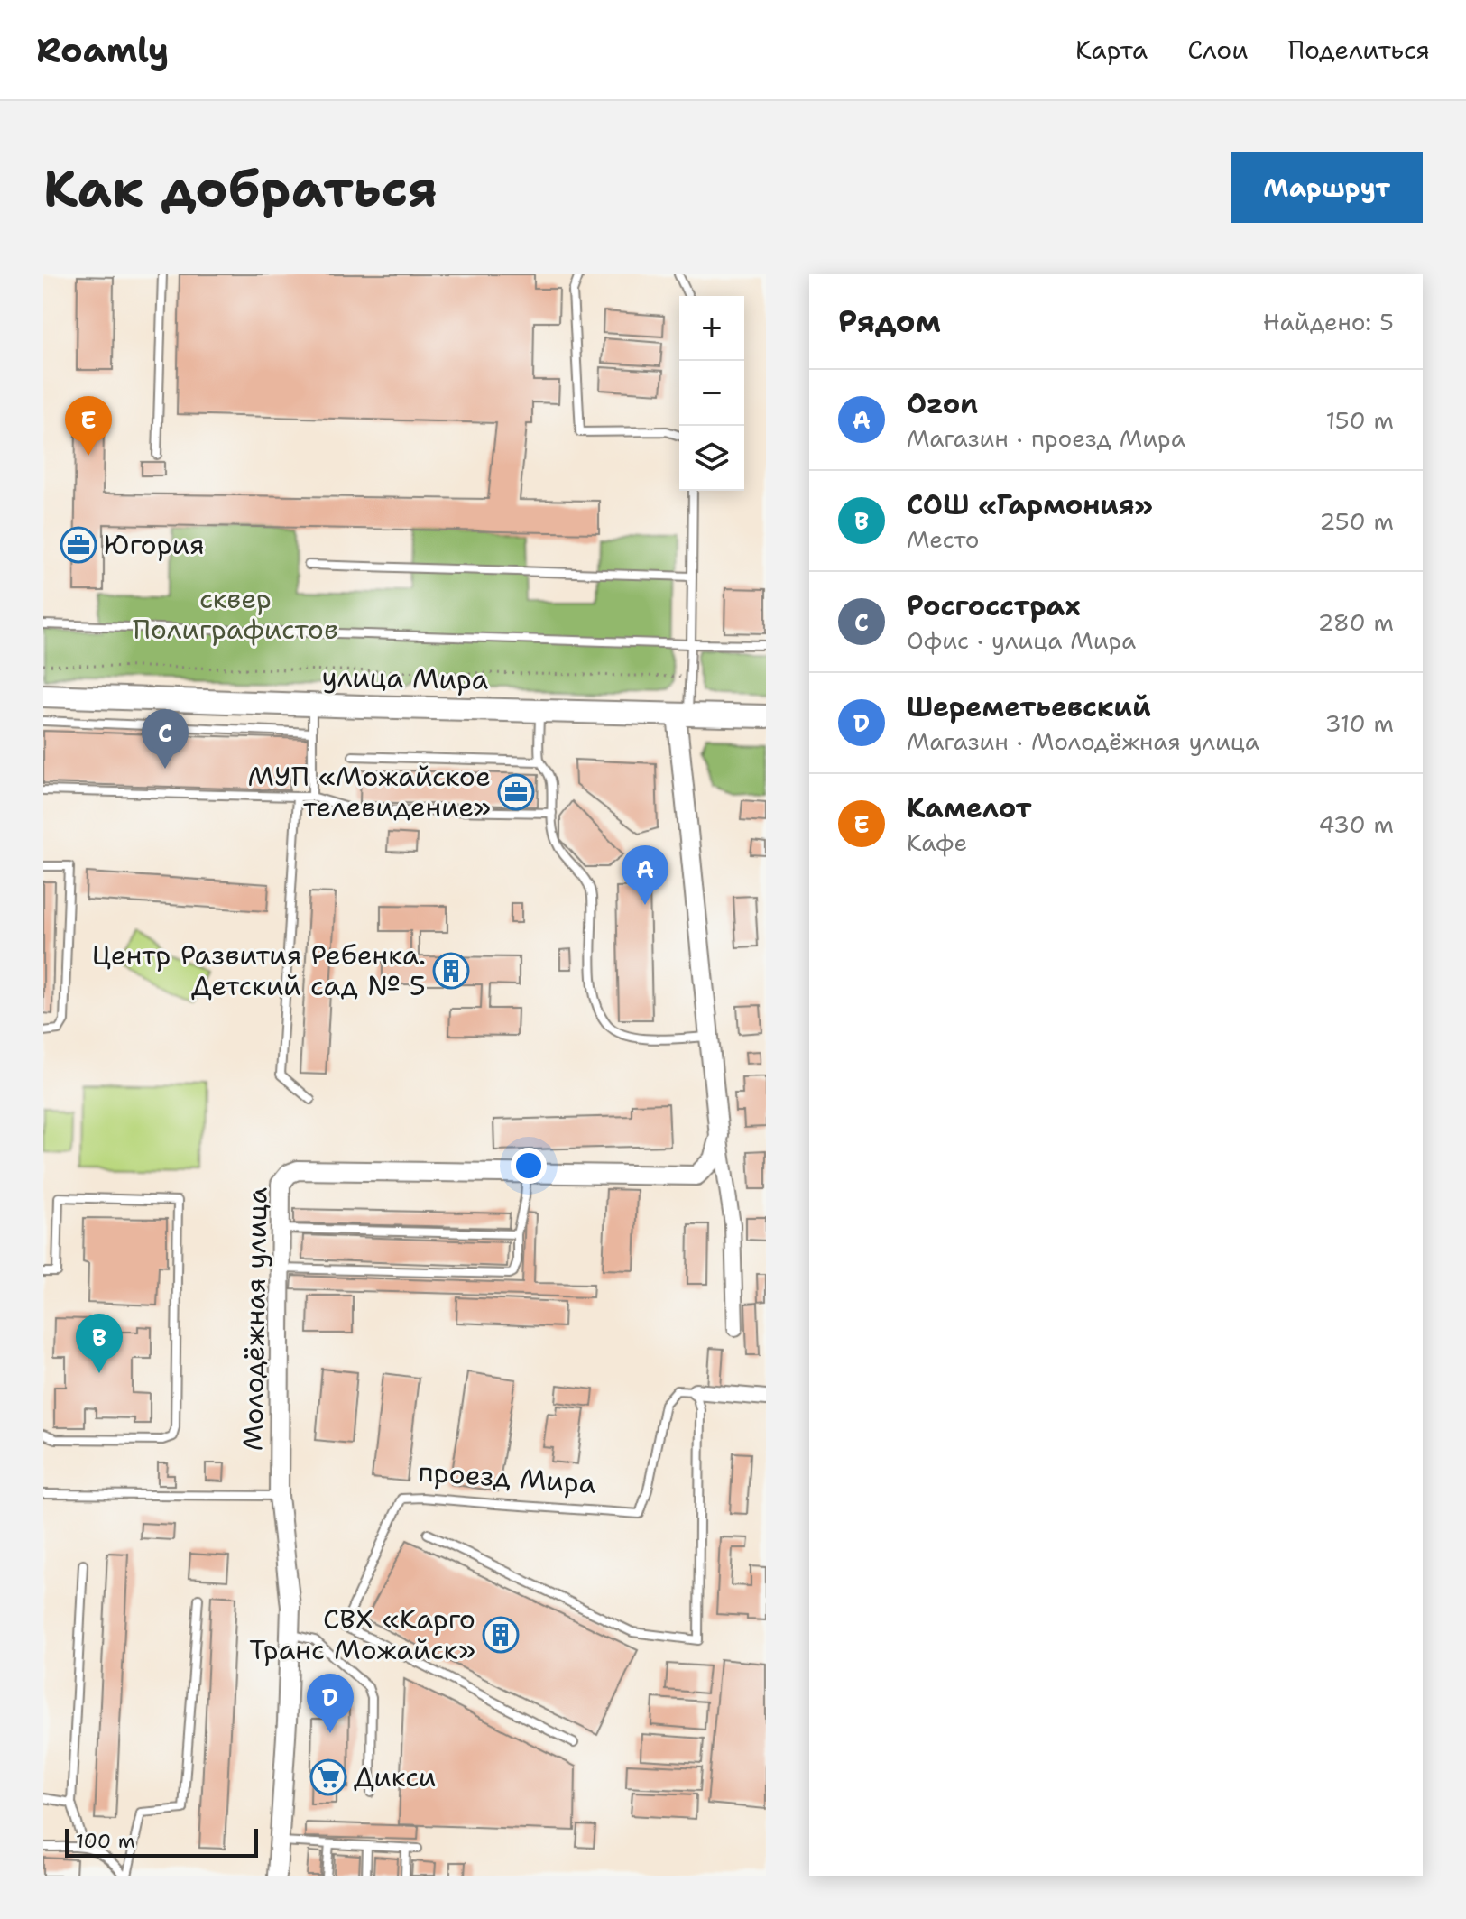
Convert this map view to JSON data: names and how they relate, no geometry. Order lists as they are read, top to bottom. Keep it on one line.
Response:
{"streets":{"main road":["улица Мира"],"street":["Молодёжная улица","проезд Мира"]},"parks":["сквер Полиграфистов"],"places":{"office":["Югория","МУП «Можайское телевидение»"],"building":["Центр Развития Ребенка. Детский сад № 5","СВХ «Карго Транс Можайск»"],"supermarket":["Дикси"]},"scale_bar":"100 m","page":{"header":"Roamly","nav":["Карта","Слои","Поделиться"],"buttons":"Маршрут","title":"Как добраться","heading":["Рядом","Найдено: 5"],"map_buttons":["+","−"],"list":[{"mark":"A","name":"Ozon","note":"Магазин · проезд Мира","value":"150 m"},{"mark":"B","name":"СОШ «Гармония»","note":"Место","value":"250 m"},{"mark":"C","name":"Росгосстрах","note":"Офис · улица Мира","value":"280 m"},{"mark":"D","name":"Шереметьевский","note":"Магазин · Молодёжная улица","value":"310 m"},{"mark":"E","name":"Камелот","note":"Кафе","value":"430 m"}],"pins":["E","C","A","B","D"],"scale":"100 m"}}
